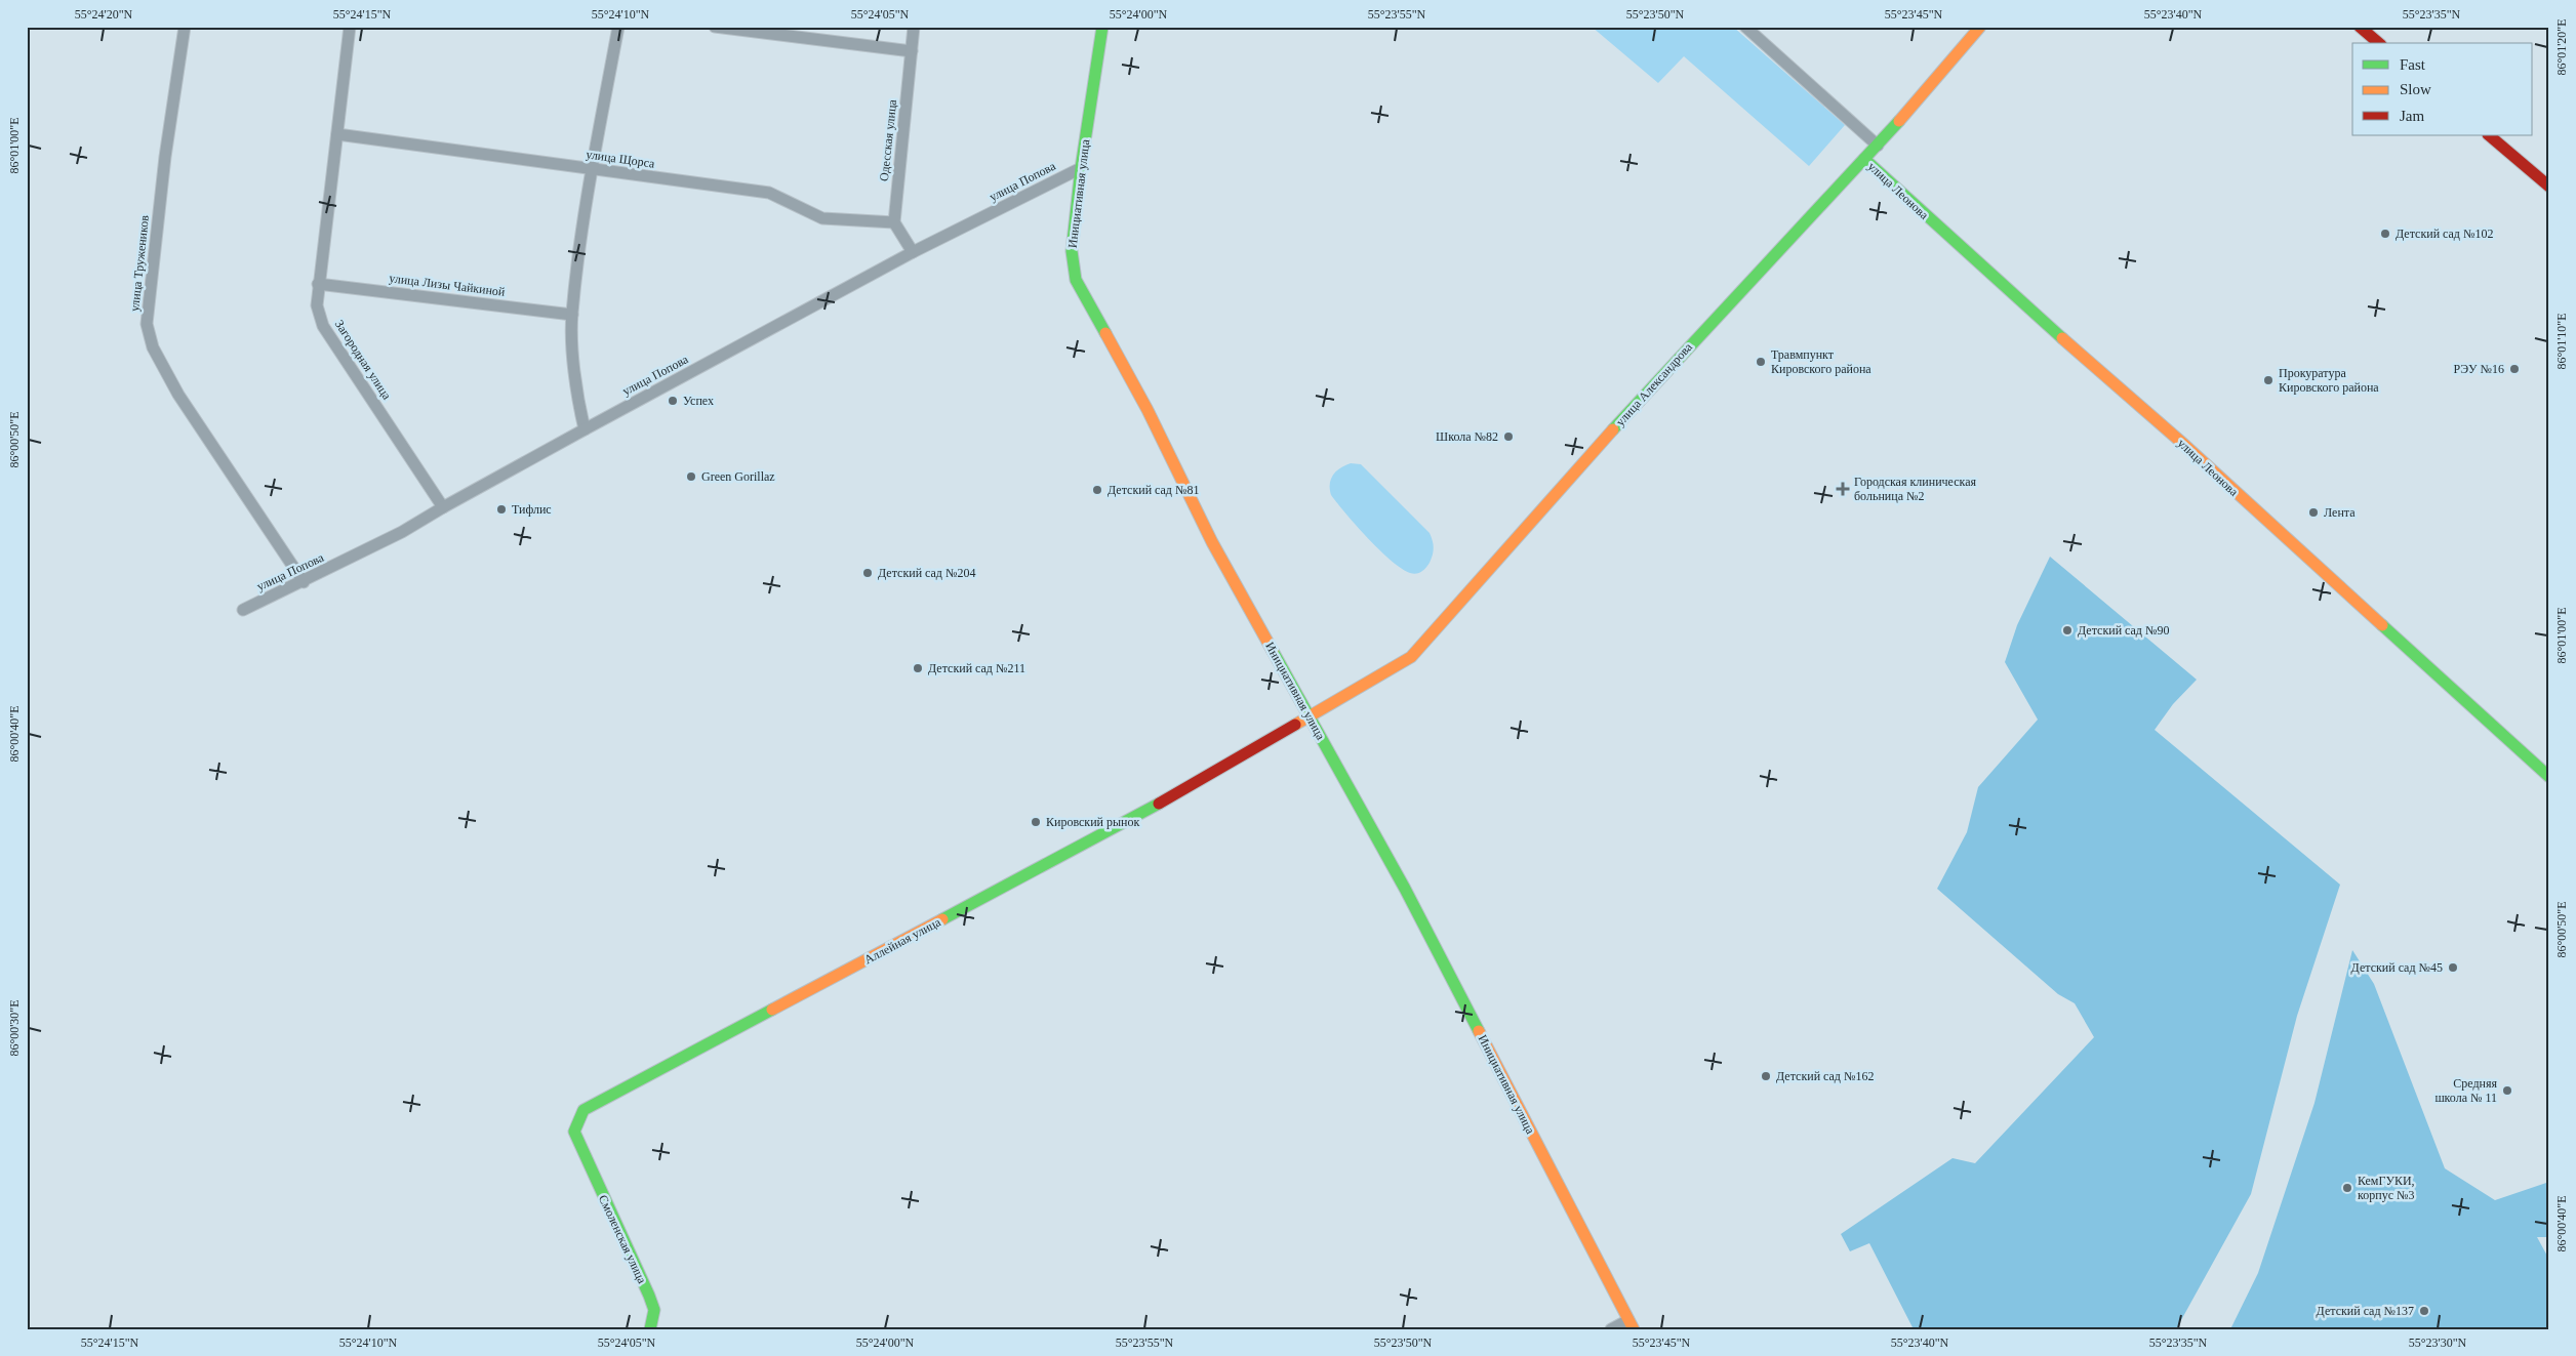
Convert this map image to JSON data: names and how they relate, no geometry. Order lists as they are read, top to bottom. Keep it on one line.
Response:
{"streets":{"street":["Одесская улица","улица Щорса","улица Попова","улица Леонова","Инициативная улица","улица Тружеников","улица Лизы Чайкиной","Загородная улица","улица Александрова","Аллейная улица","Смоленская улица"]},"crossings":[["Одесская улица","улица Щорса"],["улица Щорса","Загородная улица"],["улица Попова","Инициативная улица"],["улица Попова","улица Тружеников"],["улица Попова","Загородная улица"],["улица Леонова","улица Александрова"],["Инициативная улица","улица Александрова"],["Инициативная улица","Аллейная улица"],["улица Лизы Чайкиной","Загородная улица"],["улица Александрова","Аллейная улица"],["Аллейная улица","Смоленская улица"]],"places":{"other":["Детский сад №102","Травмпункт Кировского района","РЭУ №16","Прокуратура Кировского района","Успех","Школа №82","Green Gorillaz","Детский сад №81","Тифлис","Лента","Детский сад №204","Детский сад №90","Детский сад №211","Кировский рынок","Детский сад №45","Детский сад №162","Средняя школа № 11","КемГУКИ, корпус №3","Детский сад №137"],"health":["Городская клиническая больница №2"]},"legend":["Fast","Slow","Jam"],"coordinates":["55°24'20\"N","55°24'15\"N","55°24'10\"N","55°24'05\"N","55°24'00\"N","55°23'55\"N","55°23'50\"N","55°23'45\"N","55°23'40\"N","55°23'35\"N","86°01'20\"E","86°01'00\"E","86°01'10\"E","86°00'50\"E","86°00'40\"E","86°00'30\"E","55°23'30\"N"]}
